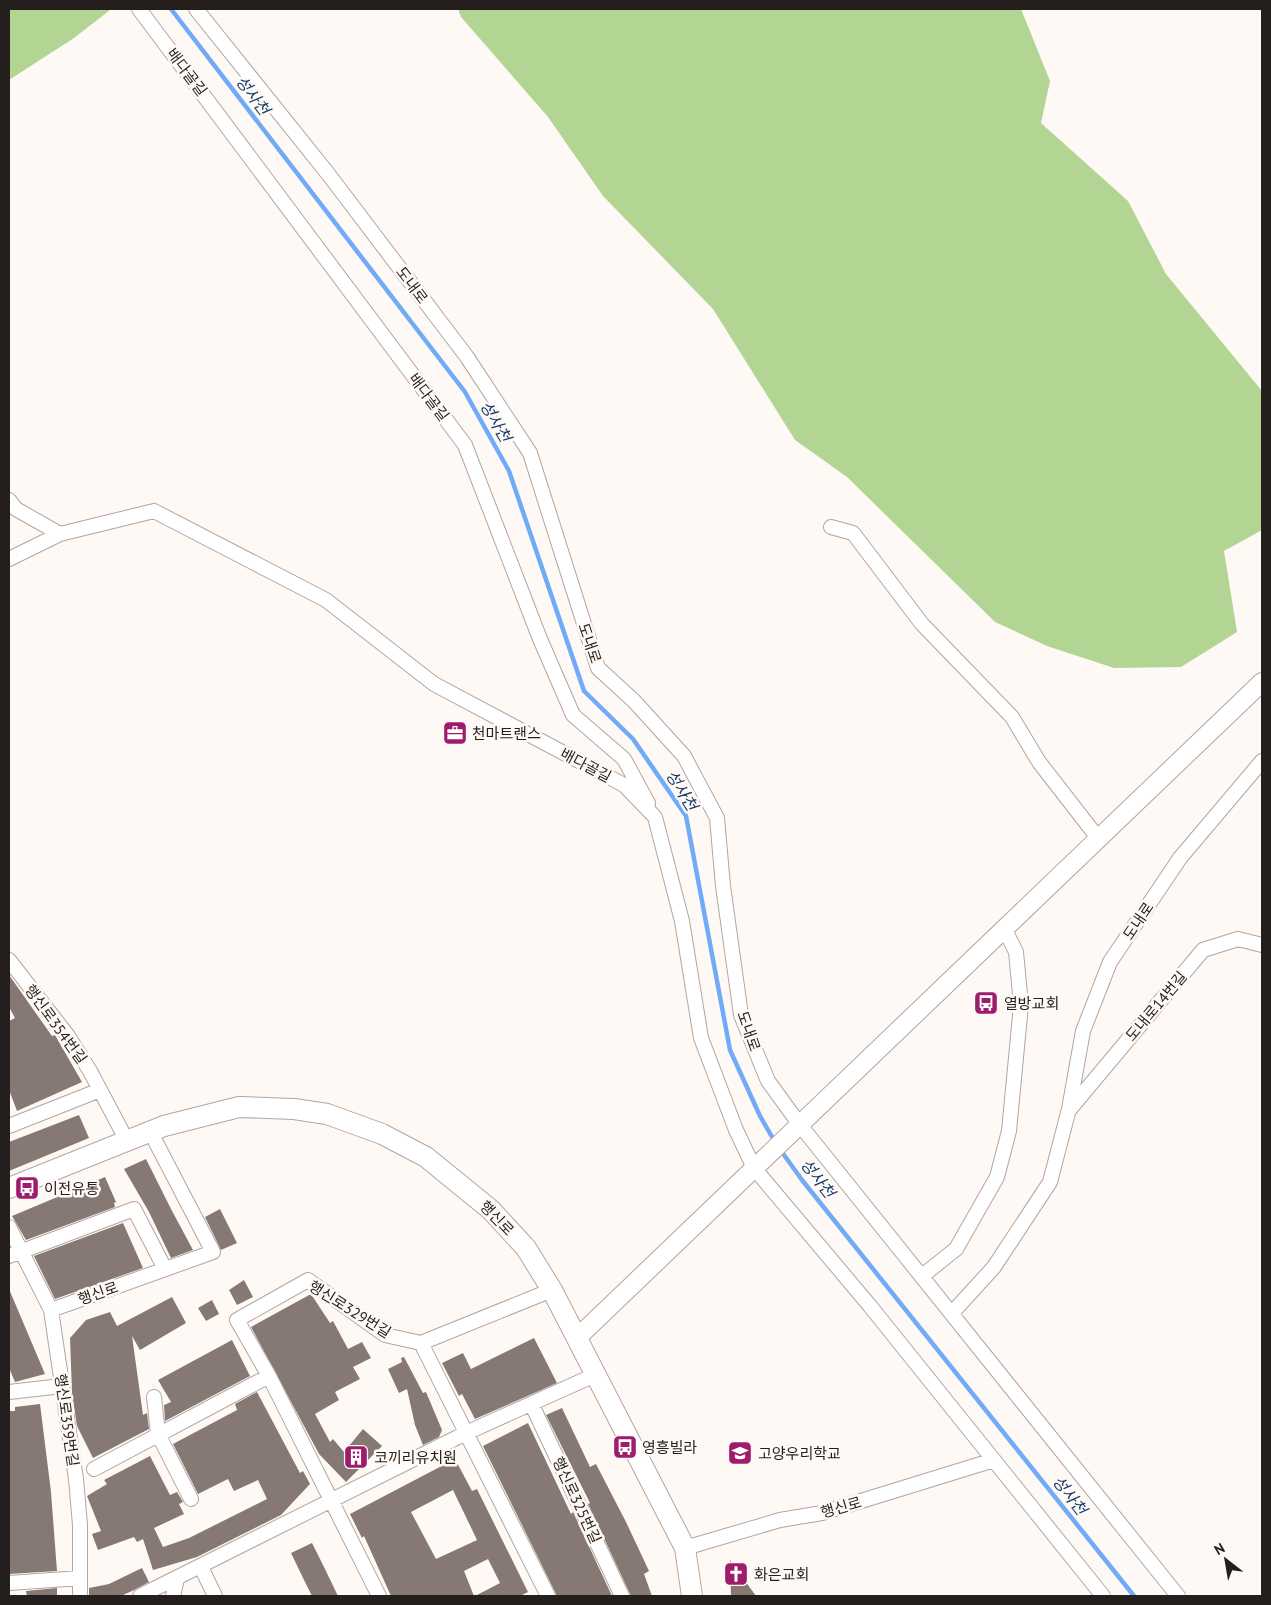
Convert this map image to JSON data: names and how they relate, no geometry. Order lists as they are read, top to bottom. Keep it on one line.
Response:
{"streets":{"main road":["행신로"],"street":["배다골길","도내로","도내로14번길","행신로354번길","행신로329번길","행신로359번길","행신로325번길"]},"crossings":[["배다골길","행신로"],["도내로","도내로14번길"],["행신로354번길","행신로"],["행신로","행신로359번길"],["행신로329번길","행신로359번길"]],"water":["성사천"],"places":{"office":["천마트랜스"],"bus stop":["열방교회","이전유통","영흥빌라"],"school or university":["고양우리학교"],"building":["코끼리유치원"],"church":["화은교회"]},"north":"top left"}
